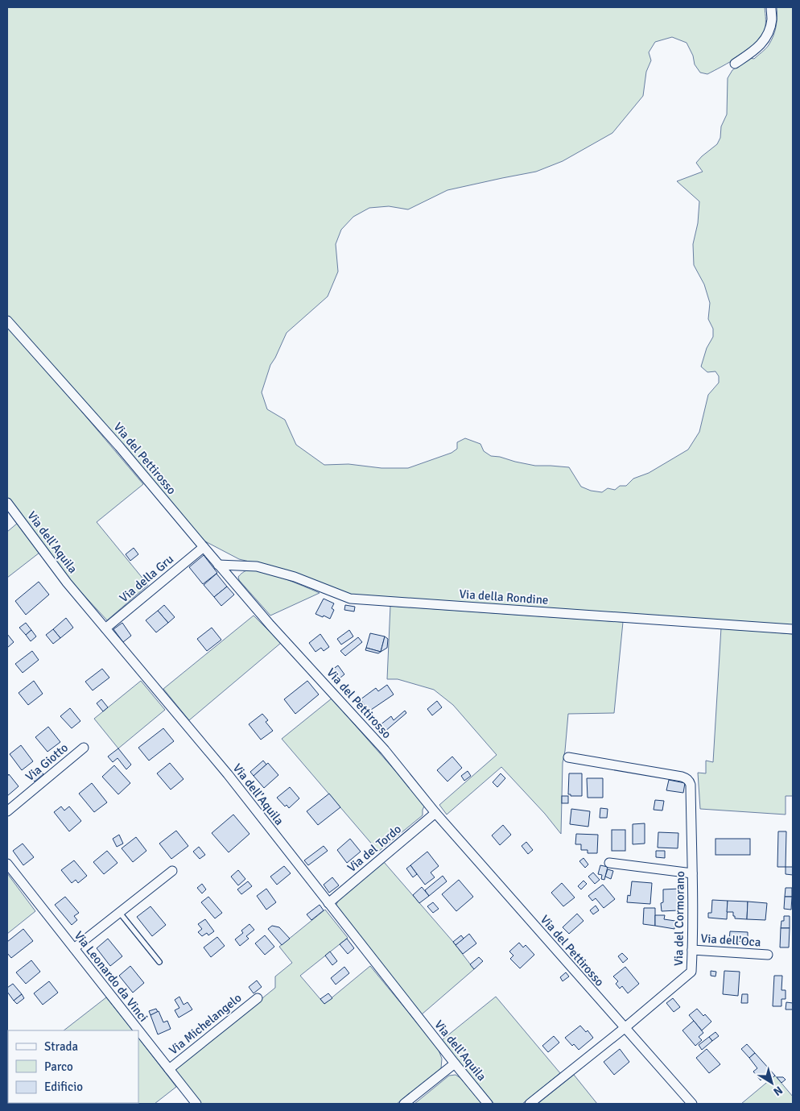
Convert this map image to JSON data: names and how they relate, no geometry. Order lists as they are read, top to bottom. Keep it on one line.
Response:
{"streets":{"street":["Via del Pettirosso","Via dell'Aquila","Via della Gru","Via della Rondine","Via Giotto","Via del Tordo","Via del Cormorano","Via dell'Oca","Via Leonardo da Vinci","Via Michelangelo"]},"crossings":[["Via del Pettirosso","Via della Gru"],["Via del Pettirosso","Via della Rondine"],["Via del Pettirosso","Via del Tordo"],["Via del Pettirosso","Via del Cormorano"],["Via dell'Aquila","Via della Gru"],["Via dell'Aquila","Via del Tordo"],["Via del Cormorano","Via dell'Oca"],["Via Leonardo da Vinci","Via Michelangelo"]],"legend":["Strada","Parco","Edificio"],"north":"bottom right"}
